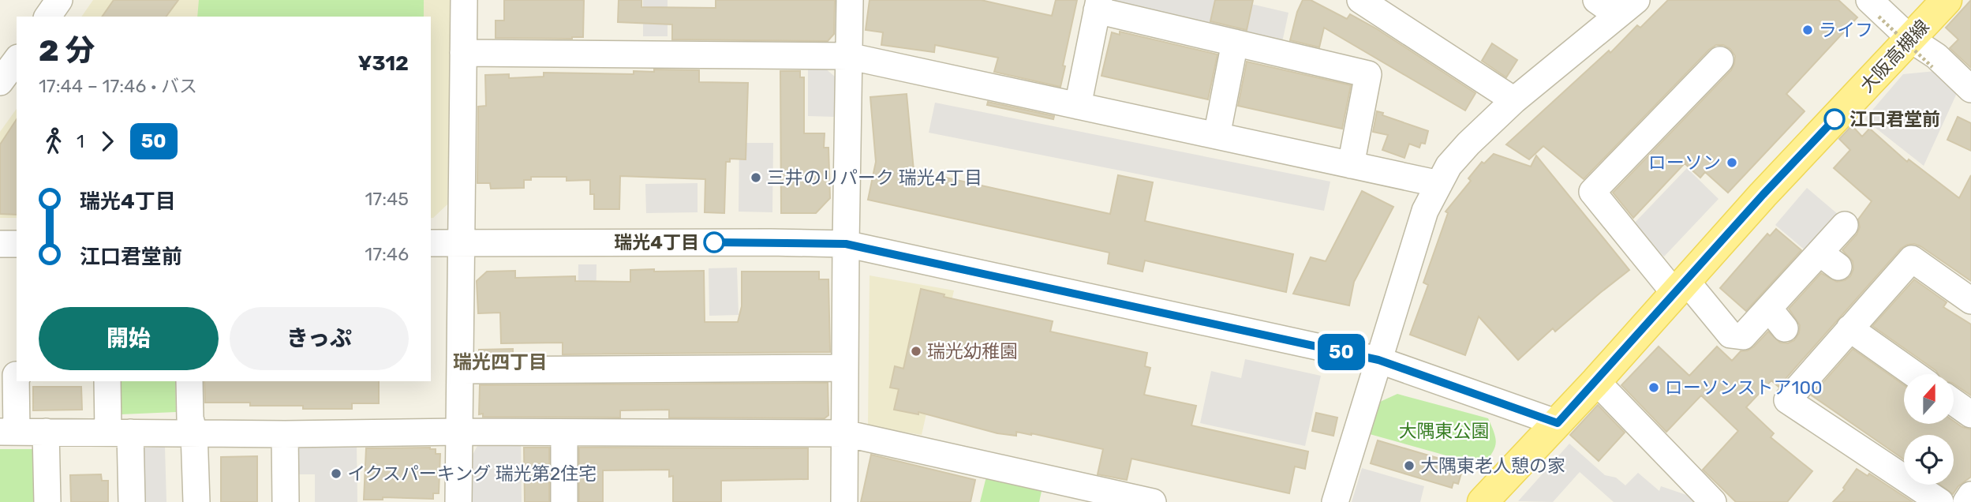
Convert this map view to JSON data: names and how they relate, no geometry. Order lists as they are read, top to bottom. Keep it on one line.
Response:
{"streets":{"main road":["大阪高槻線"]},"districts":["瑞光四丁目"],"parks":["大隅東公園"],"places":["ライフ","江口君堂前","ローソン","三井のリパーク 瑞光4丁目","瑞光4丁目","瑞光幼稚園","ローソンストア100","大隅東老人憩の家","イクスパーキング 瑞光第2住宅"],"lines":["bus line 50"],"north":"top","page":{"on_map":"50","heading":["2 分","17:44 – 17:46 · バス","¥312"],"legs":["1","50"],"list":[{"name":"瑞光4丁目","value":"17:45"},{"name":"江口君堂前","value":"17:46"}],"buttons":["開始","きっぷ"]}}
